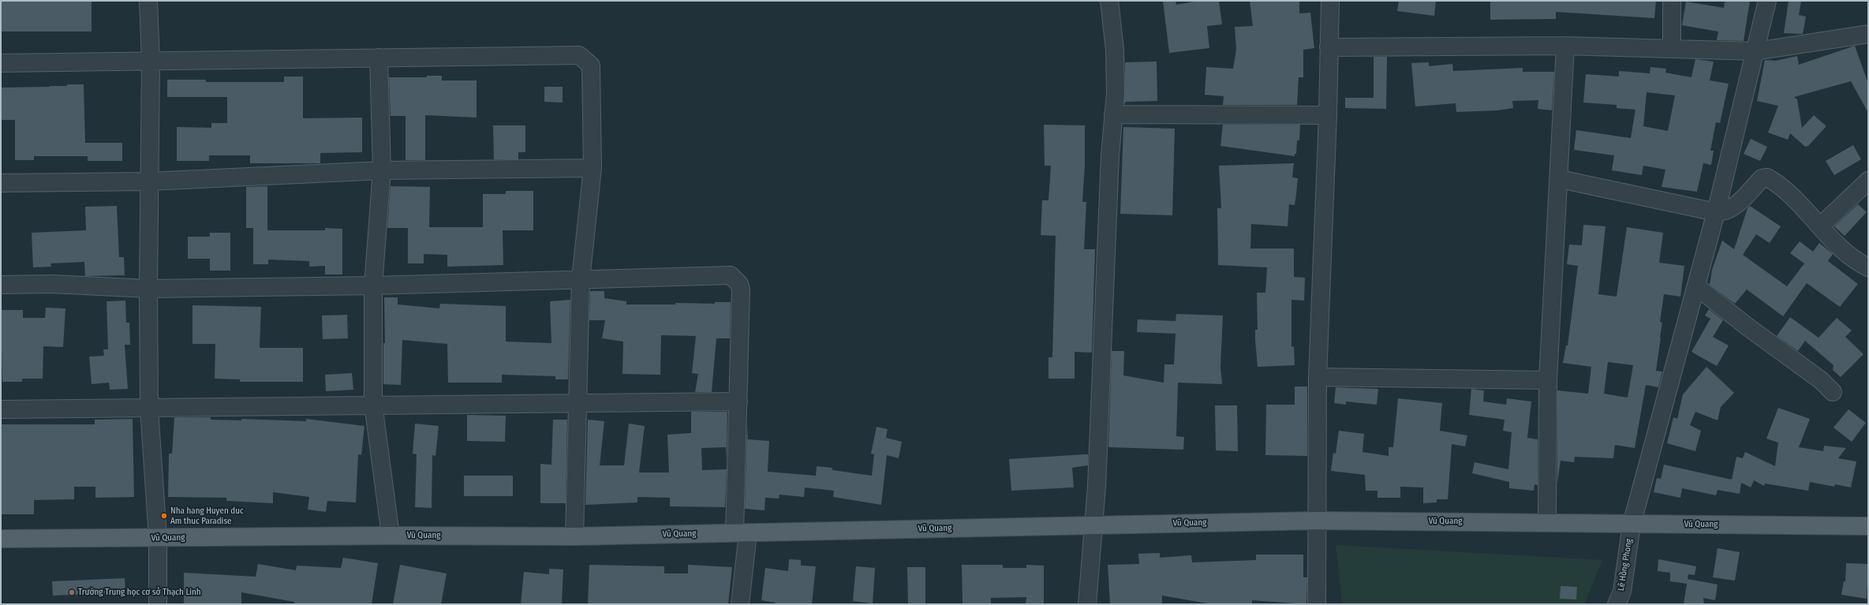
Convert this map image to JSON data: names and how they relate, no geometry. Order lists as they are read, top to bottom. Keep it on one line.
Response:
{"streets":{"main road":["Vũ Quang"],"street":["Lê Hồng Phong"]},"crossings":[["Vũ Quang","Lê Hồng Phong"]],"places":["Nha hang Huyen duc Am thuc Paradise","Trường Trung học cơ sở Thạch Linh"]}
